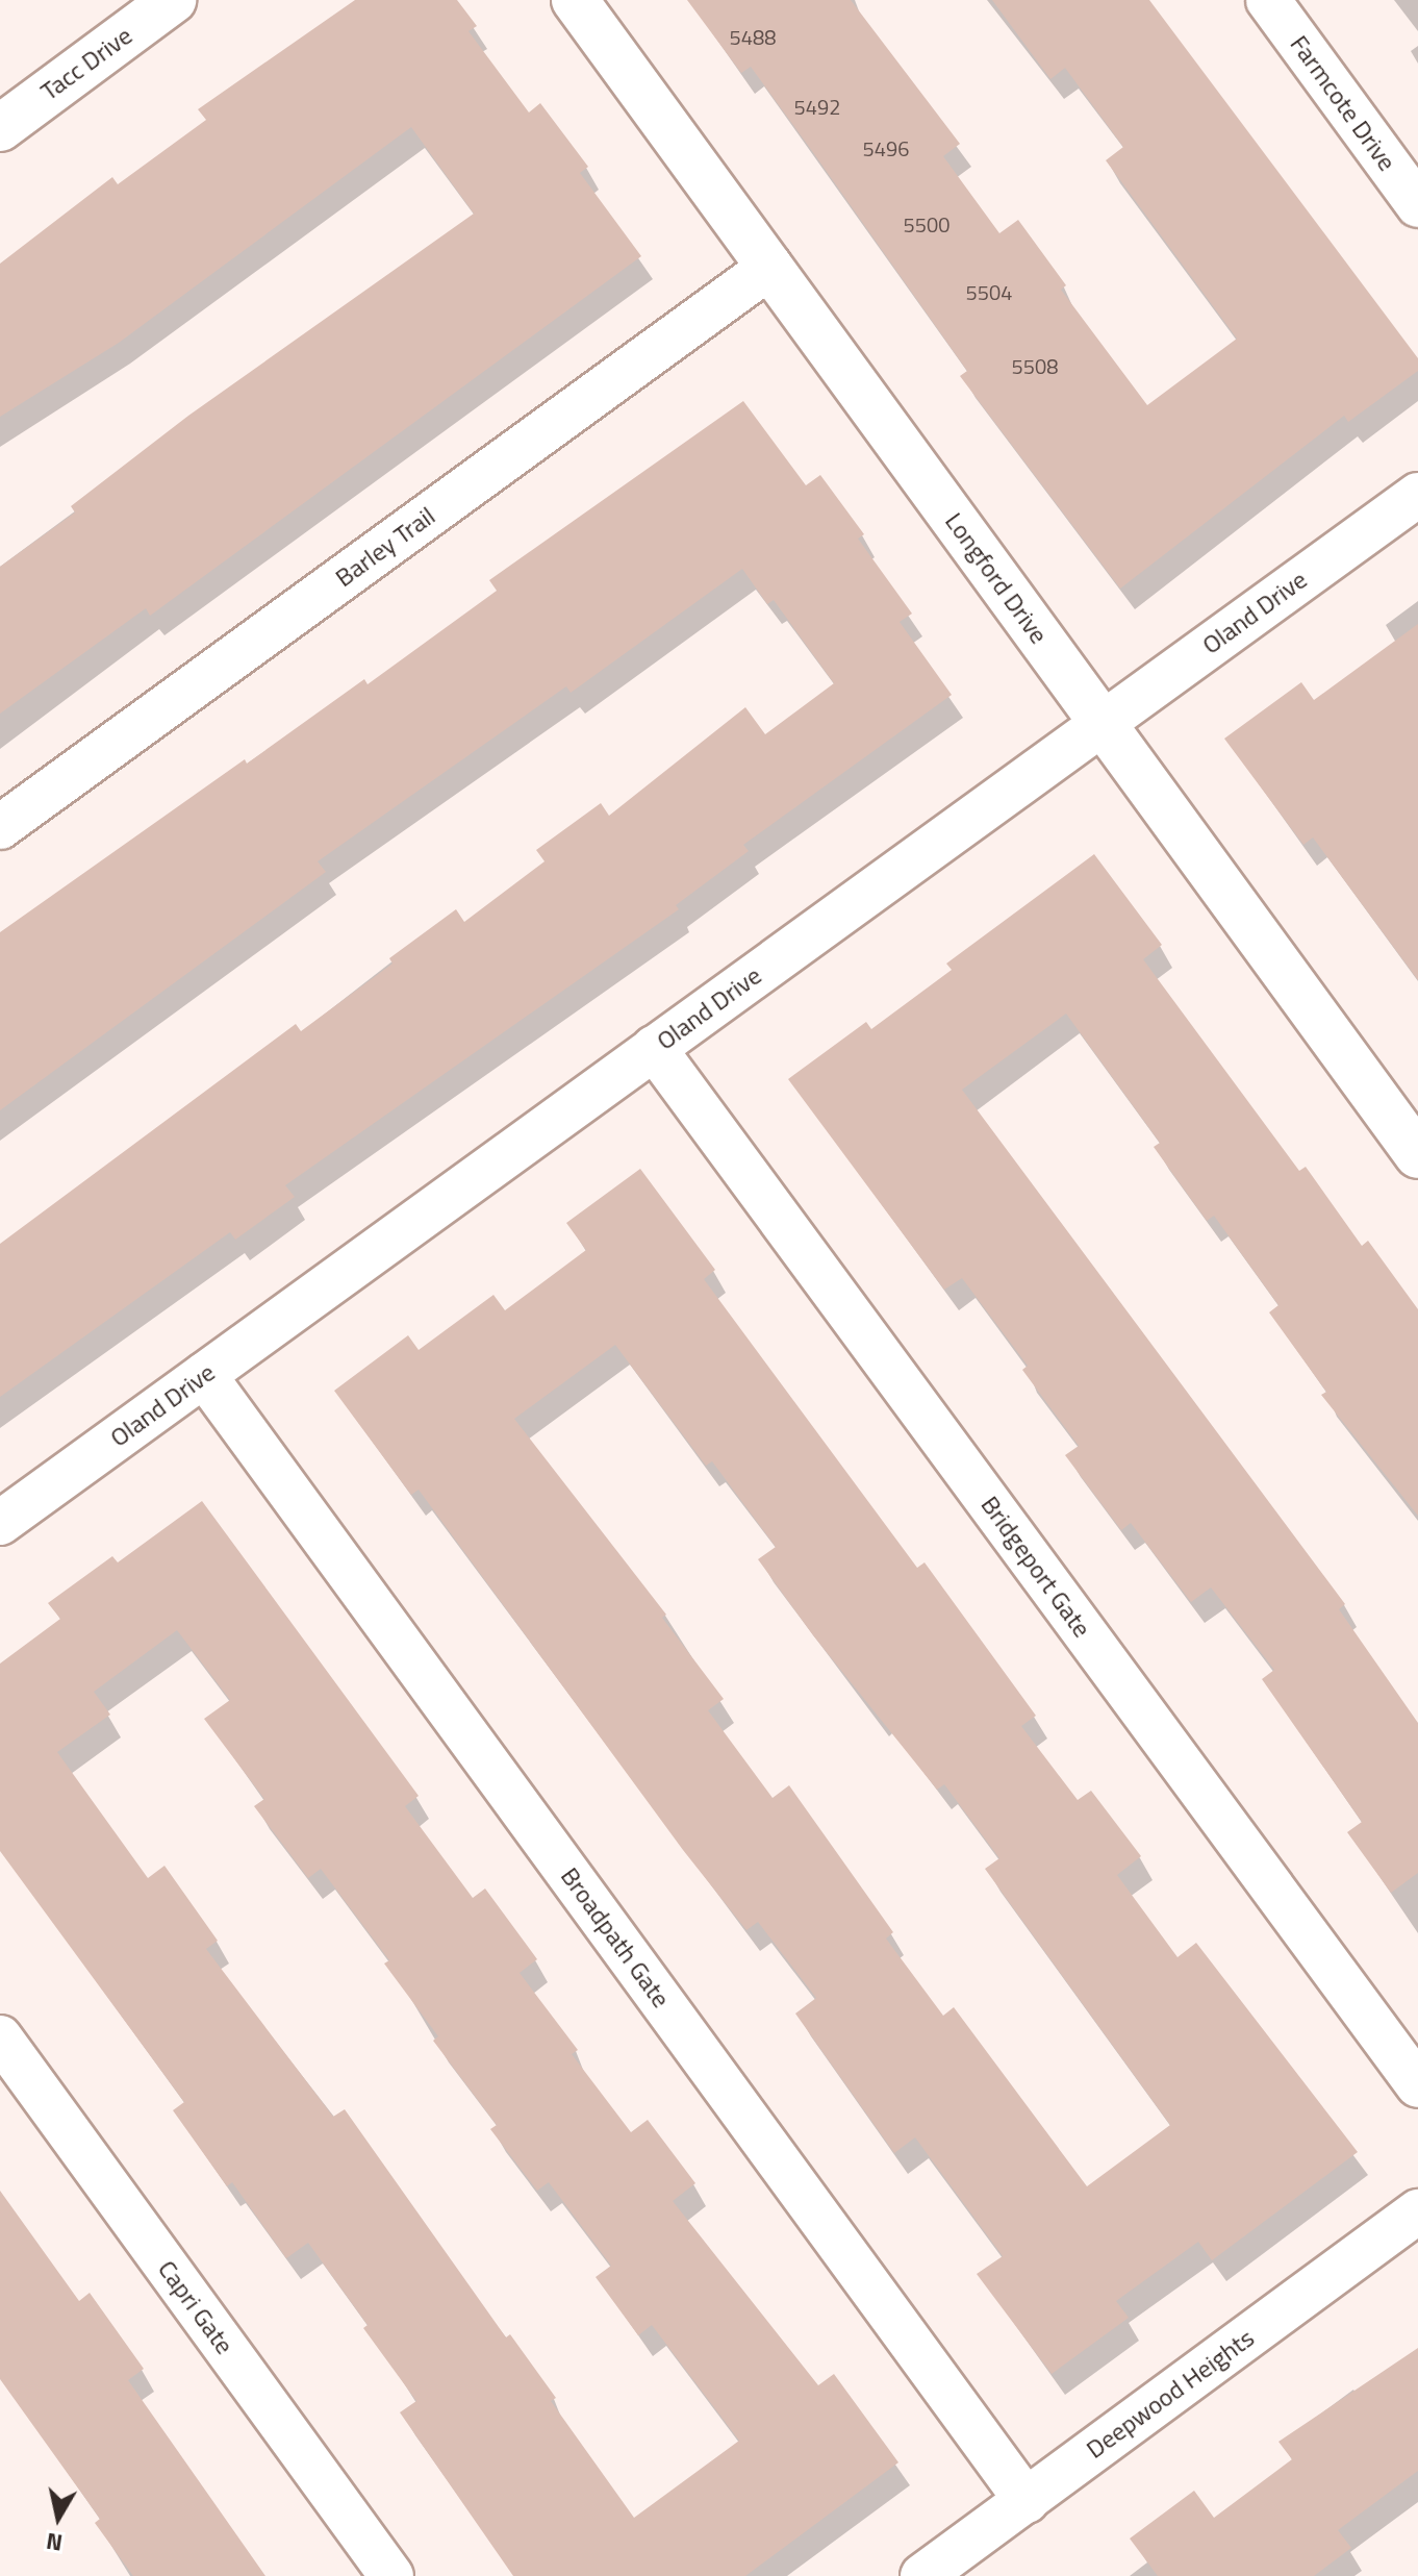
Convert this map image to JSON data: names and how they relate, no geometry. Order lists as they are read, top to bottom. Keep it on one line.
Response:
{"streets":{"street":["Tacc Drive","Farmcote Drive","Barley Trail","Longford Drive","Oland Drive","Bridgeport Gate","Broadpath Gate","Capri Gate","Deepwood Heights"]},"crossings":[["Barley Trail","Longford Drive"],["Longford Drive","Oland Drive"],["Oland Drive","Bridgeport Gate"],["Oland Drive","Broadpath Gate"],["Broadpath Gate","Deepwood Heights"]],"house_numbers":["5488","5492","5496","5500","5504","5508"],"north":"bottom"}
